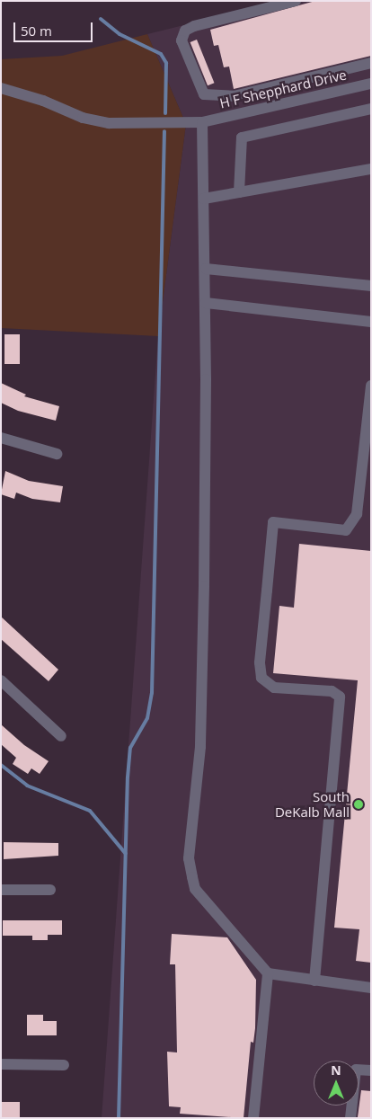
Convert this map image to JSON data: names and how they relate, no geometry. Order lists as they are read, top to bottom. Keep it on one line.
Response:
{"streets":{"street":["H F Shepphard Drive"]},"places":["South DeKalb Mall"],"scale_bar":"50 m","north":"top"}
